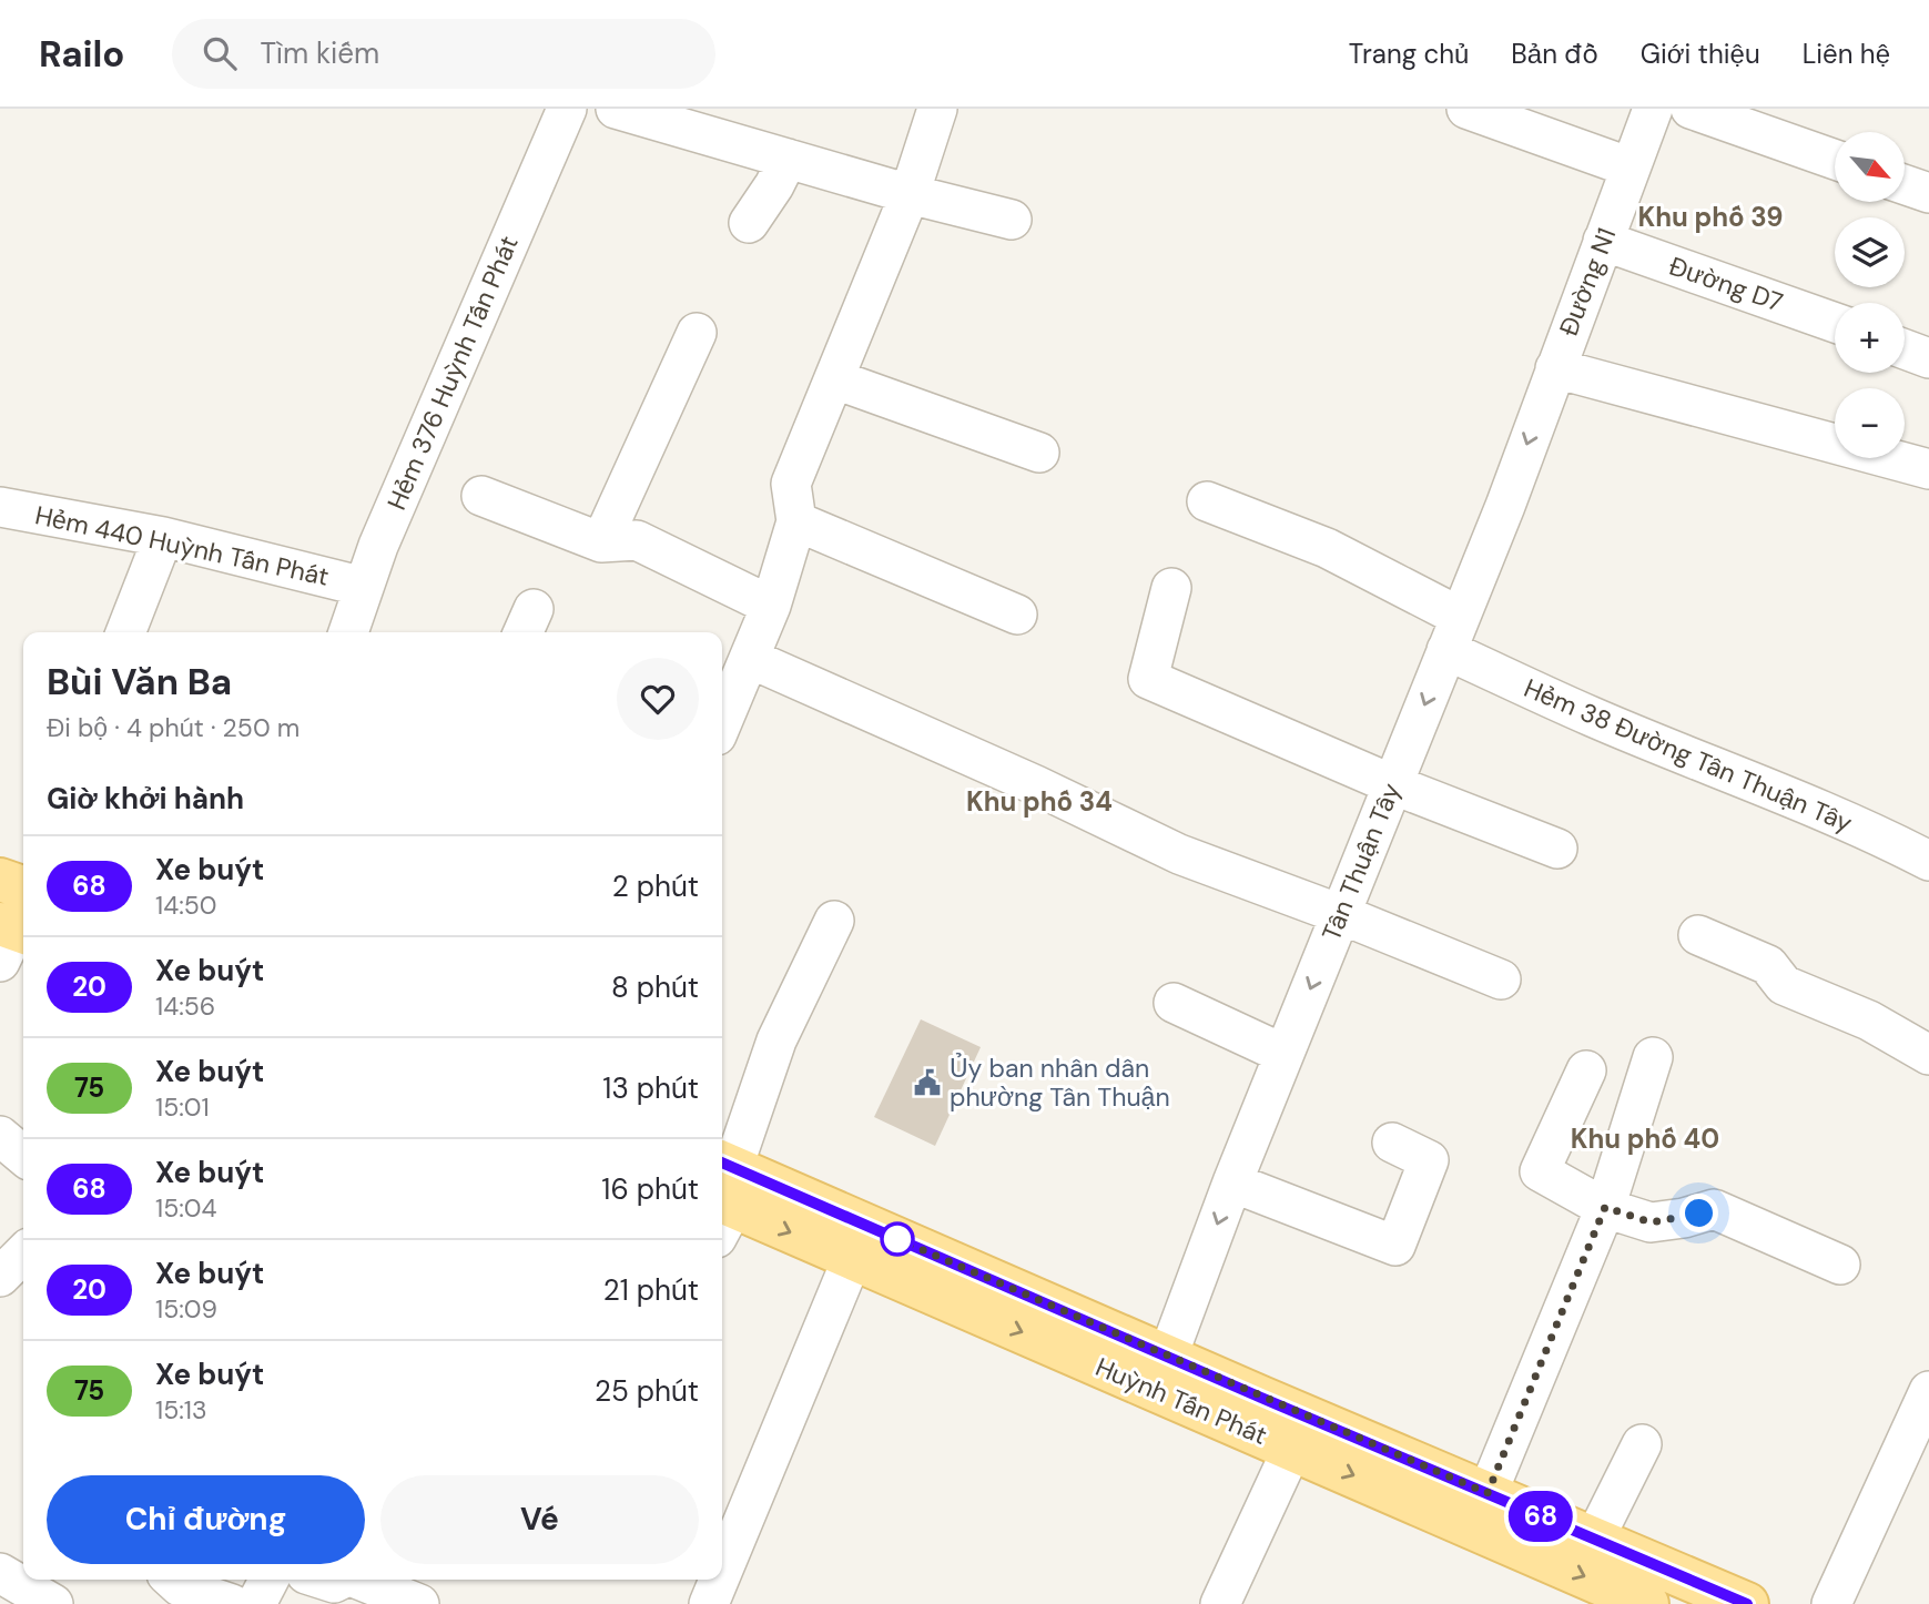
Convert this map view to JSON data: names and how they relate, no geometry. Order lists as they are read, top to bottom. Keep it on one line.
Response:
{"streets":{"main road":["Huỳnh Tấn Phát"],"street":["Đường N1","Đường D7","Hẻm 376 Huỳnh Tấn Phát","Hẻm 440 Huỳnh Tấn Phát","Hẻm 38 Đường Tân Thuận Tây","Tân Thuận Tây"]},"crossings":[["Đường N1","Đường D7"],["Đường N1","Tân Thuận Tây"],["Hẻm 376 Huỳnh Tấn Phát","Hẻm 440 Huỳnh Tấn Phát"],["Hẻm 38 Đường Tân Thuận Tây","Tân Thuận Tây"],["Tân Thuận Tây","Huỳnh Tấn Phát"]],"one_way":["Tân Thuận Tây"],"districts":["Khu phố 39","Khu phố 34","Khu phố 40"],"places":{"public building":["Ủy ban nhân dân phường Tân Thuận"]},"lines":["bus line 68"],"north":"bottom right","page":{"header":"Railo","search":"Tìm kiếm","nav":["Trang chủ","Bản đồ","Giới thiệu","Liên hệ"],"on_map":"68","map_buttons":["+","−"],"heading":[["Bùi Văn Ba","Đi bộ · 4 phút · 250 m"],"Giờ khởi hành"],"list":[{"mark":"68","name":"Xe buýt","note":"14:50","value":"2 phút"},{"mark":"20","name":"Xe buýt","note":"14:56","value":"8 phút"},{"mark":"75","name":"Xe buýt","note":"15:01","value":"13 phút"},{"mark":"68","name":"Xe buýt","note":"15:04","value":"16 phút"},{"mark":"20","name":"Xe buýt","note":"15:09","value":"21 phút"},{"mark":"75","name":"Xe buýt","note":"15:13","value":"25 phút"}],"buttons":["Chỉ đường","Vé"]}}
